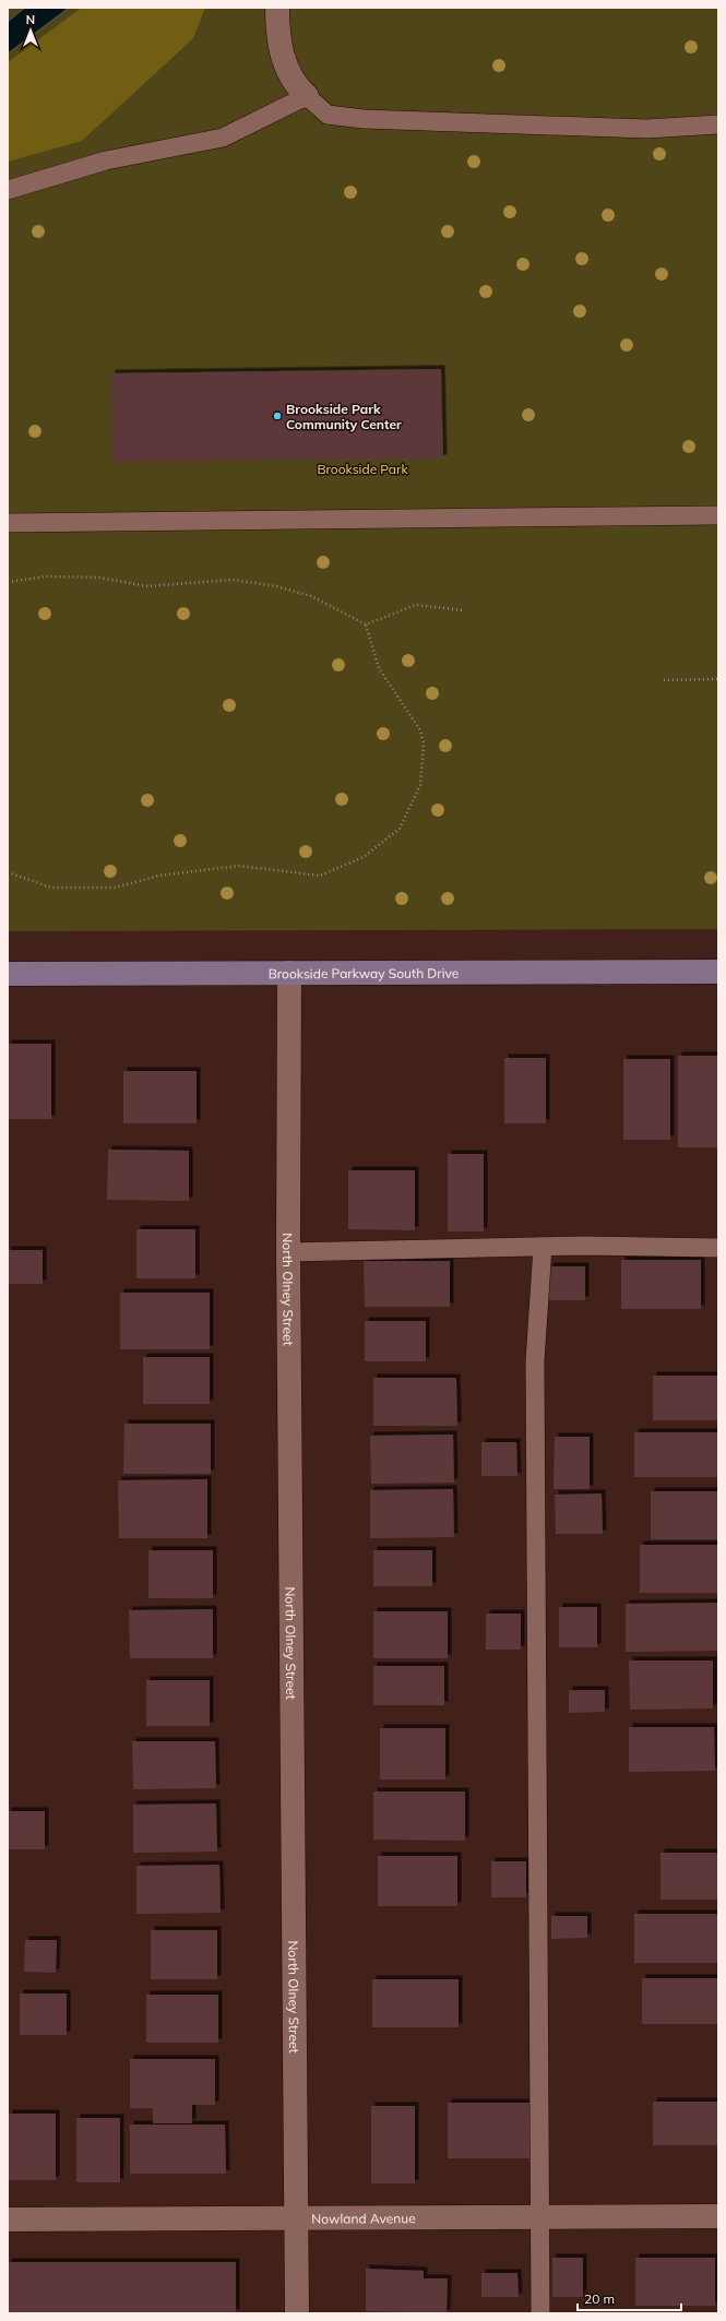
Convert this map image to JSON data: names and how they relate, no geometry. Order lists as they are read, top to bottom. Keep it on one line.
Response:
{"streets":{"main road":["Brookside Parkway South Drive"],"street":["North Olney Street","Nowland Avenue"]},"crossings":[["Brookside Parkway South Drive","North Olney Street"],["North Olney Street","Nowland Avenue"]],"parks":["Brookside Park"],"places":["Brookside Park Community Center"],"scale_bar":"20 m","north":"top"}
